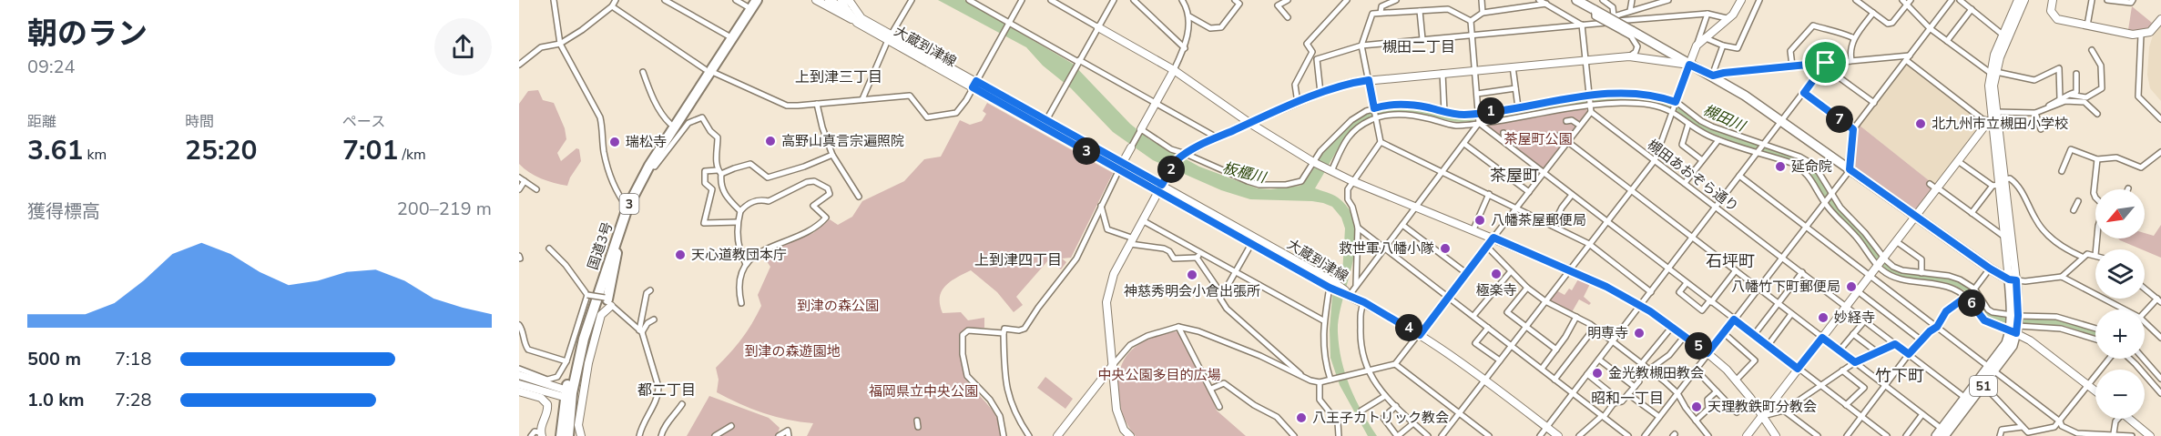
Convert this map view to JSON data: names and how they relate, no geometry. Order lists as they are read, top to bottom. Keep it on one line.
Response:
{"streets":{"highway":["3","国道3号"],"main road":["51"],"street":["大蔵到津線","槻田あおぞら通り"]},"crossings":[["槻田あおぞら通り","51"]],"districts":["槻田二丁目","上到津三丁目","茶屋町","上到津四丁目","石坪町","竹下町","都二丁目","昭和一丁目"],"water":["槻田川","板櫃川"],"parks":["茶屋町公園","到津の森公園","到津の森遊園地","中央公園多目的広場","福岡県立中央公園"],"places":["北九州市立槻田小学校","高野山真言宗遍照院","瑞松寺","延命院","八幡茶屋郵便局","救世軍八幡小隊","天心道教団本庁","極楽寺","神慈秀明会小倉出張所","八幡竹下町郵便局","妙経寺","明専寺","金光教槻田教会","天理教鉄町分教会","八王子カトリック教会"],"north":"bottom left","page":{"heading":["朝のラン","09:24"],"stats":[["距離","3.61 km"],["時間","25:20"],["ペース","7:01 /km"]],"pins":["1","7","3","2","6","4","5"],"chart":["獲得標高","200–219 m"],"map_buttons":["+","−"],"list":[{"name":"500 m","note":"7:18"},{"name":"1.0 km","note":"7:28"}]}}
